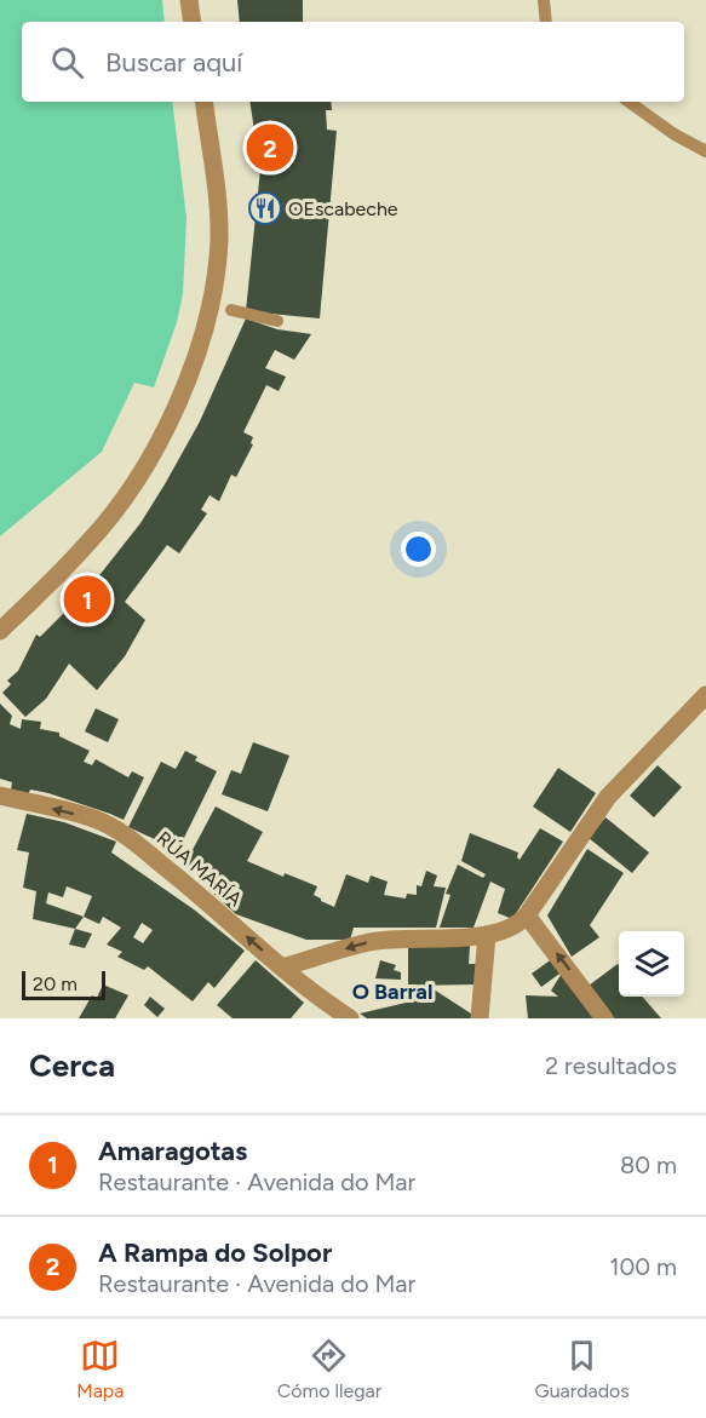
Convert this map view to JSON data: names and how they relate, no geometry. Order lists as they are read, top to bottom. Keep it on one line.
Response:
{"streets":{"street":["RÚA MARÍA"]},"one_way":["RÚA MARÍA"],"districts":["O Barral"],"places":{"restaurant":["OEscabeche"]},"scale_bar":"20 m","page":{"search":"Buscar aquí","pins":["2","1"],"scale":"20 m","heading":["Cerca","2 resultados"],"list":[{"mark":"1","name":"Amaragotas","note":"Restaurante · Avenida do Mar","value":"80 m"},{"mark":"2","name":"A Rampa do Solpor","note":"Restaurante · Avenida do Mar","value":"100 m"}],"nav":["Mapa","Cómo llegar","Guardados"]}}
